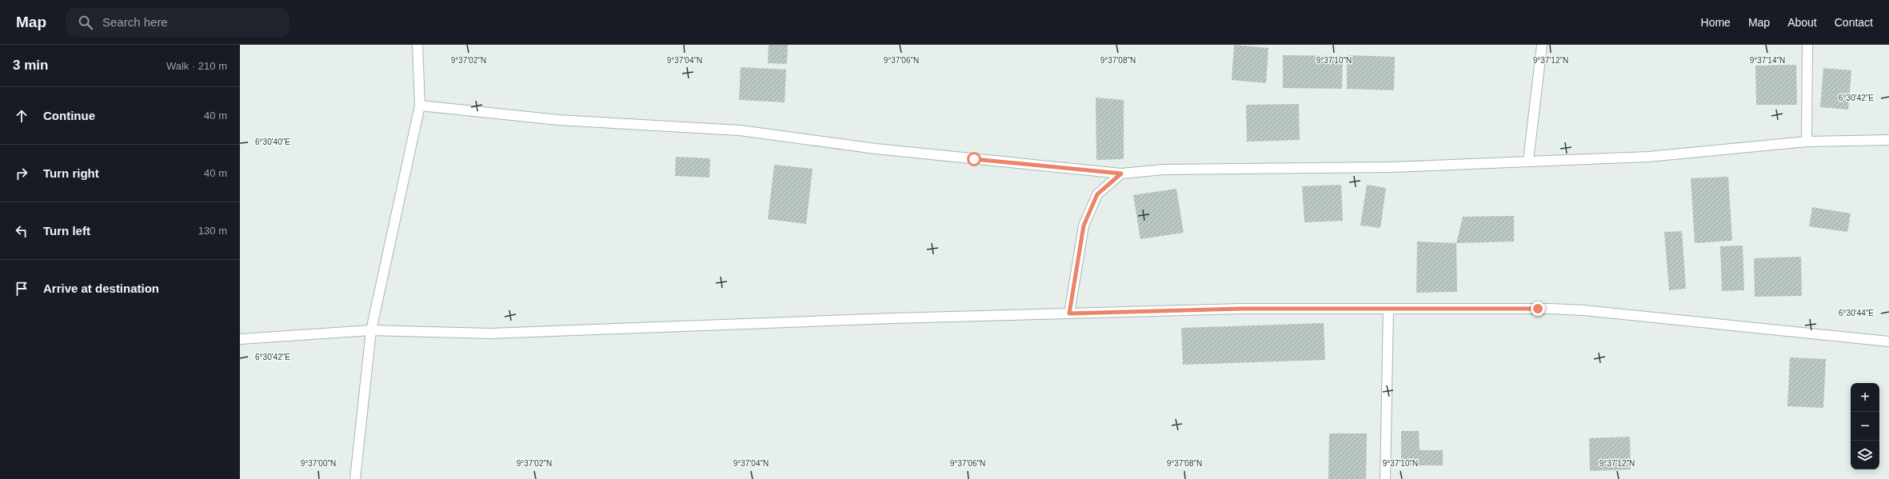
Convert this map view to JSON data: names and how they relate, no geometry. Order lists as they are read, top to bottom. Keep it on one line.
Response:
{"page":{"header":"Map","search":"Search here","nav":["Home","Map","About","Contact"],"heading":["3 min","Walk · 210 m"],"list":[["Continue","40 m"],["Turn right","40 m"],["Turn left","130 m"],"Arrive at destination"],"map_buttons":["+","−"]},"coordinates":["9°37'02\"N","9°37'04\"N","9°37'06\"N","9°37'08\"N","9°37'10\"N","9°37'12\"N","9°37'14\"N","6°30'42\"E","6°30'40\"E","6°30'44\"E","9°37'00\"N"]}
